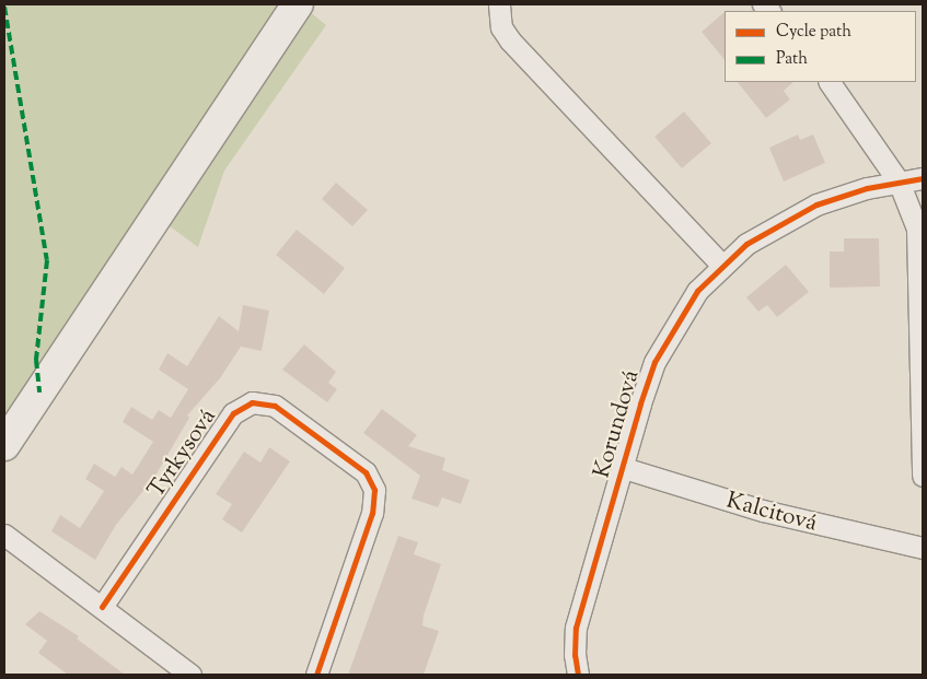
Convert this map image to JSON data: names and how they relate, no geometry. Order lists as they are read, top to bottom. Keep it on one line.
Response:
{"streets":{"street":["Korundová","Tyrkysová","Kalcitová"]},"crossings":[["Korundová","Kalcitová"]],"legend":["Cycle path","Path"]}
